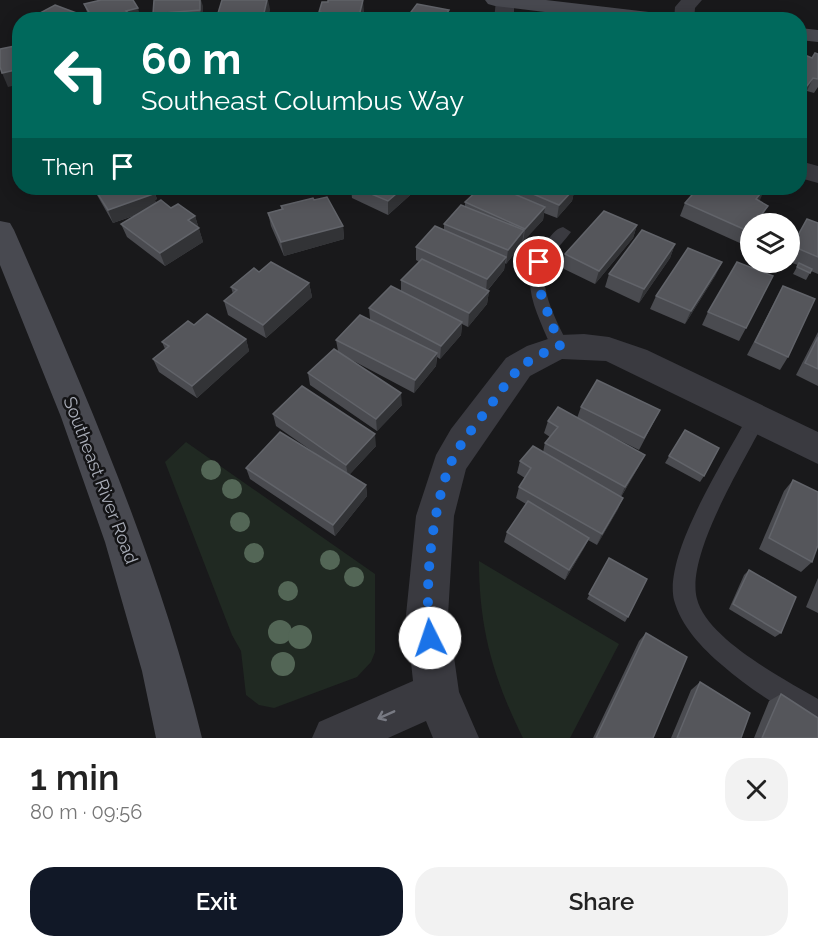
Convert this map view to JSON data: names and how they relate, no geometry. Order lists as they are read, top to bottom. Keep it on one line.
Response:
{"streets":{"main road":["Southeast River Road"]},"page":{"turn":["60 m","Southeast Columbus Way"],"then":"Then","heading":["1 min","80 m · 09:56"],"buttons":["Exit","Share"]}}
